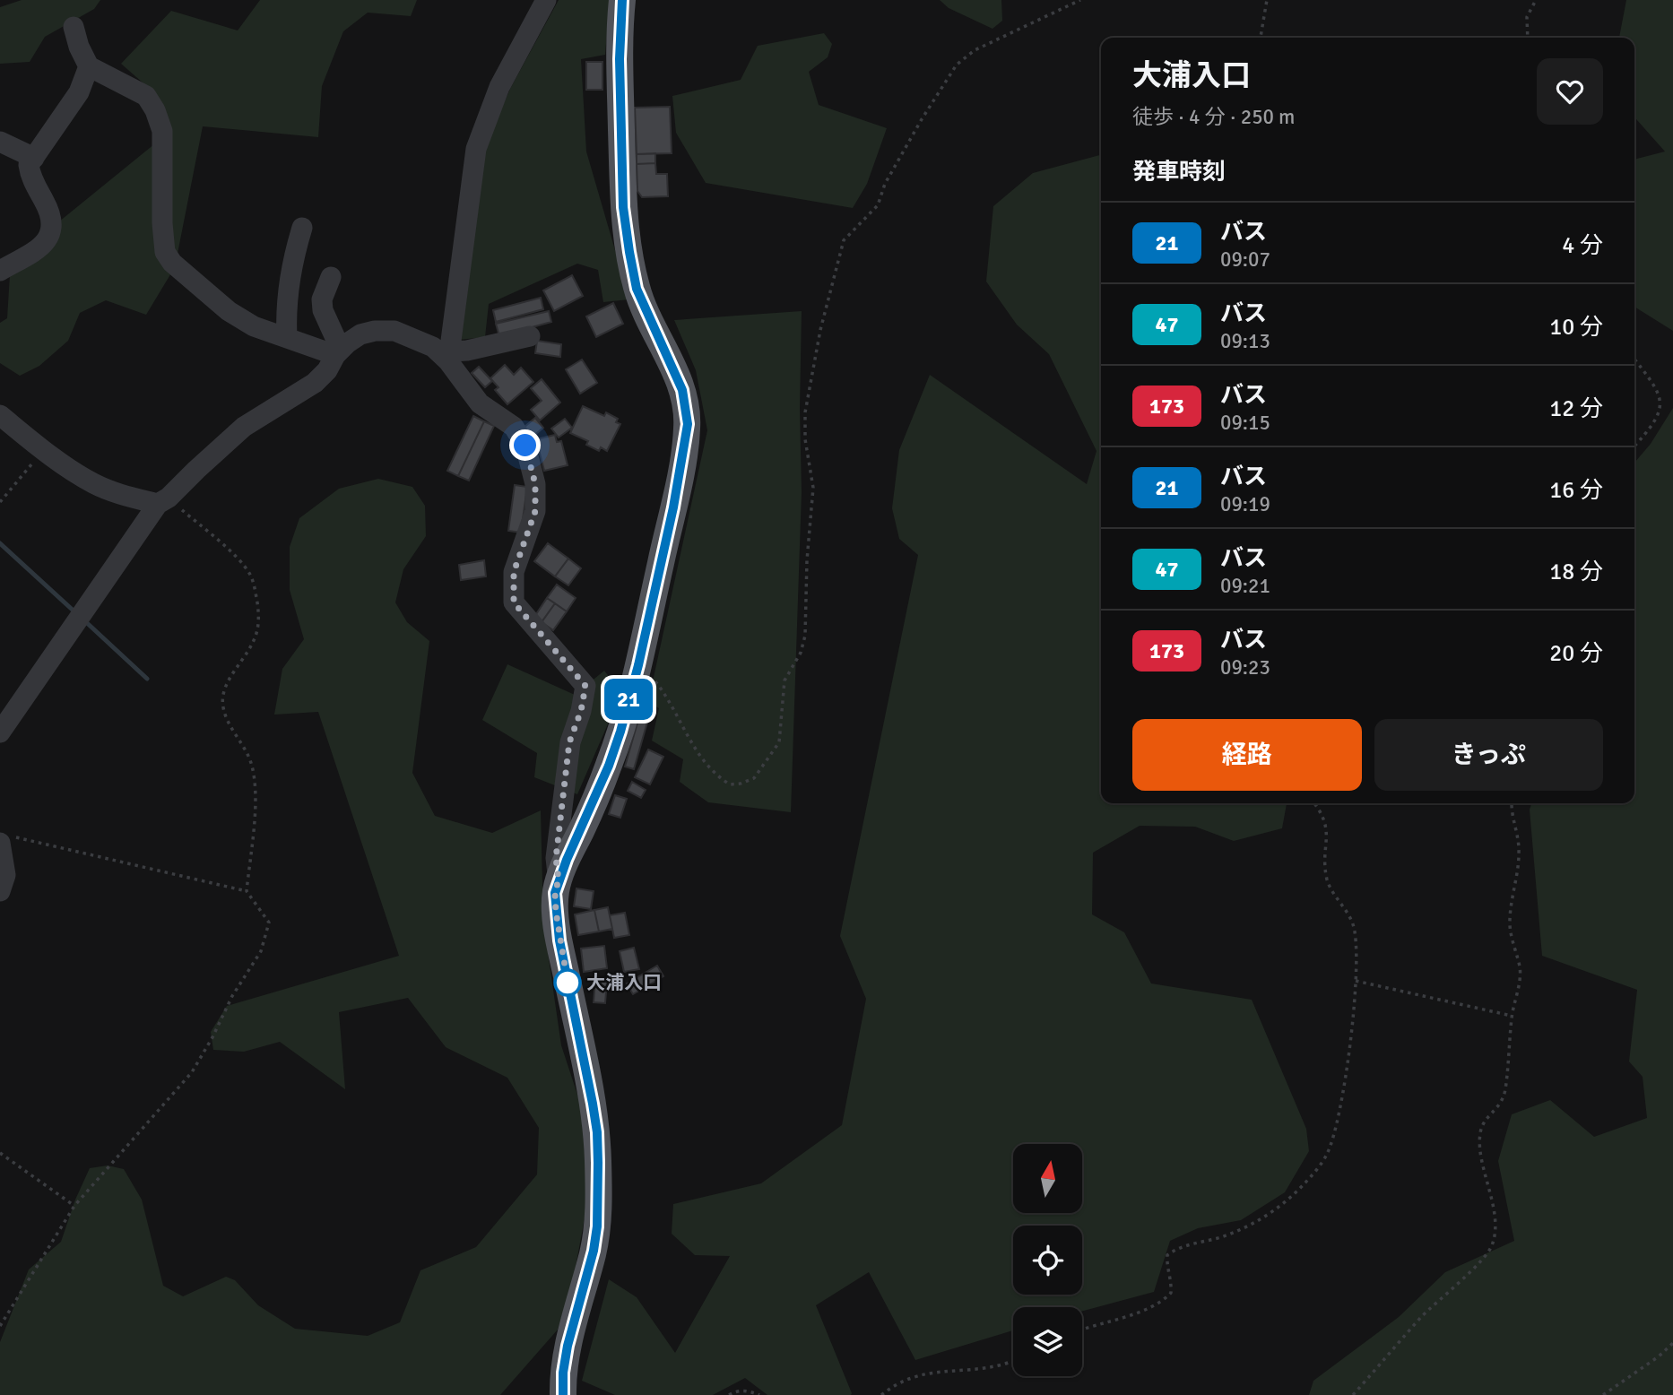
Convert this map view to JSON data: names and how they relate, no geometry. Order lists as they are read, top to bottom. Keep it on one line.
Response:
{"places":["大浦入口"],"lines":["bus line 21"],"north":"top","page":{"on_map":"21","heading":[["大浦入口","徒歩 · 4 分 · 250 m"],"発車時刻"],"list":[{"mark":"21","name":"バス","note":"09:07","value":"4 分"},{"mark":"47","name":"バス","note":"09:13","value":"10 分"},{"mark":"173","name":"バス","note":"09:15","value":"12 分"},{"mark":"21","name":"バス","note":"09:19","value":"16 分"},{"mark":"47","name":"バス","note":"09:21","value":"18 分"},{"mark":"173","name":"バス","note":"09:23","value":"20 分"}],"buttons":["経路","きっぷ"]}}
